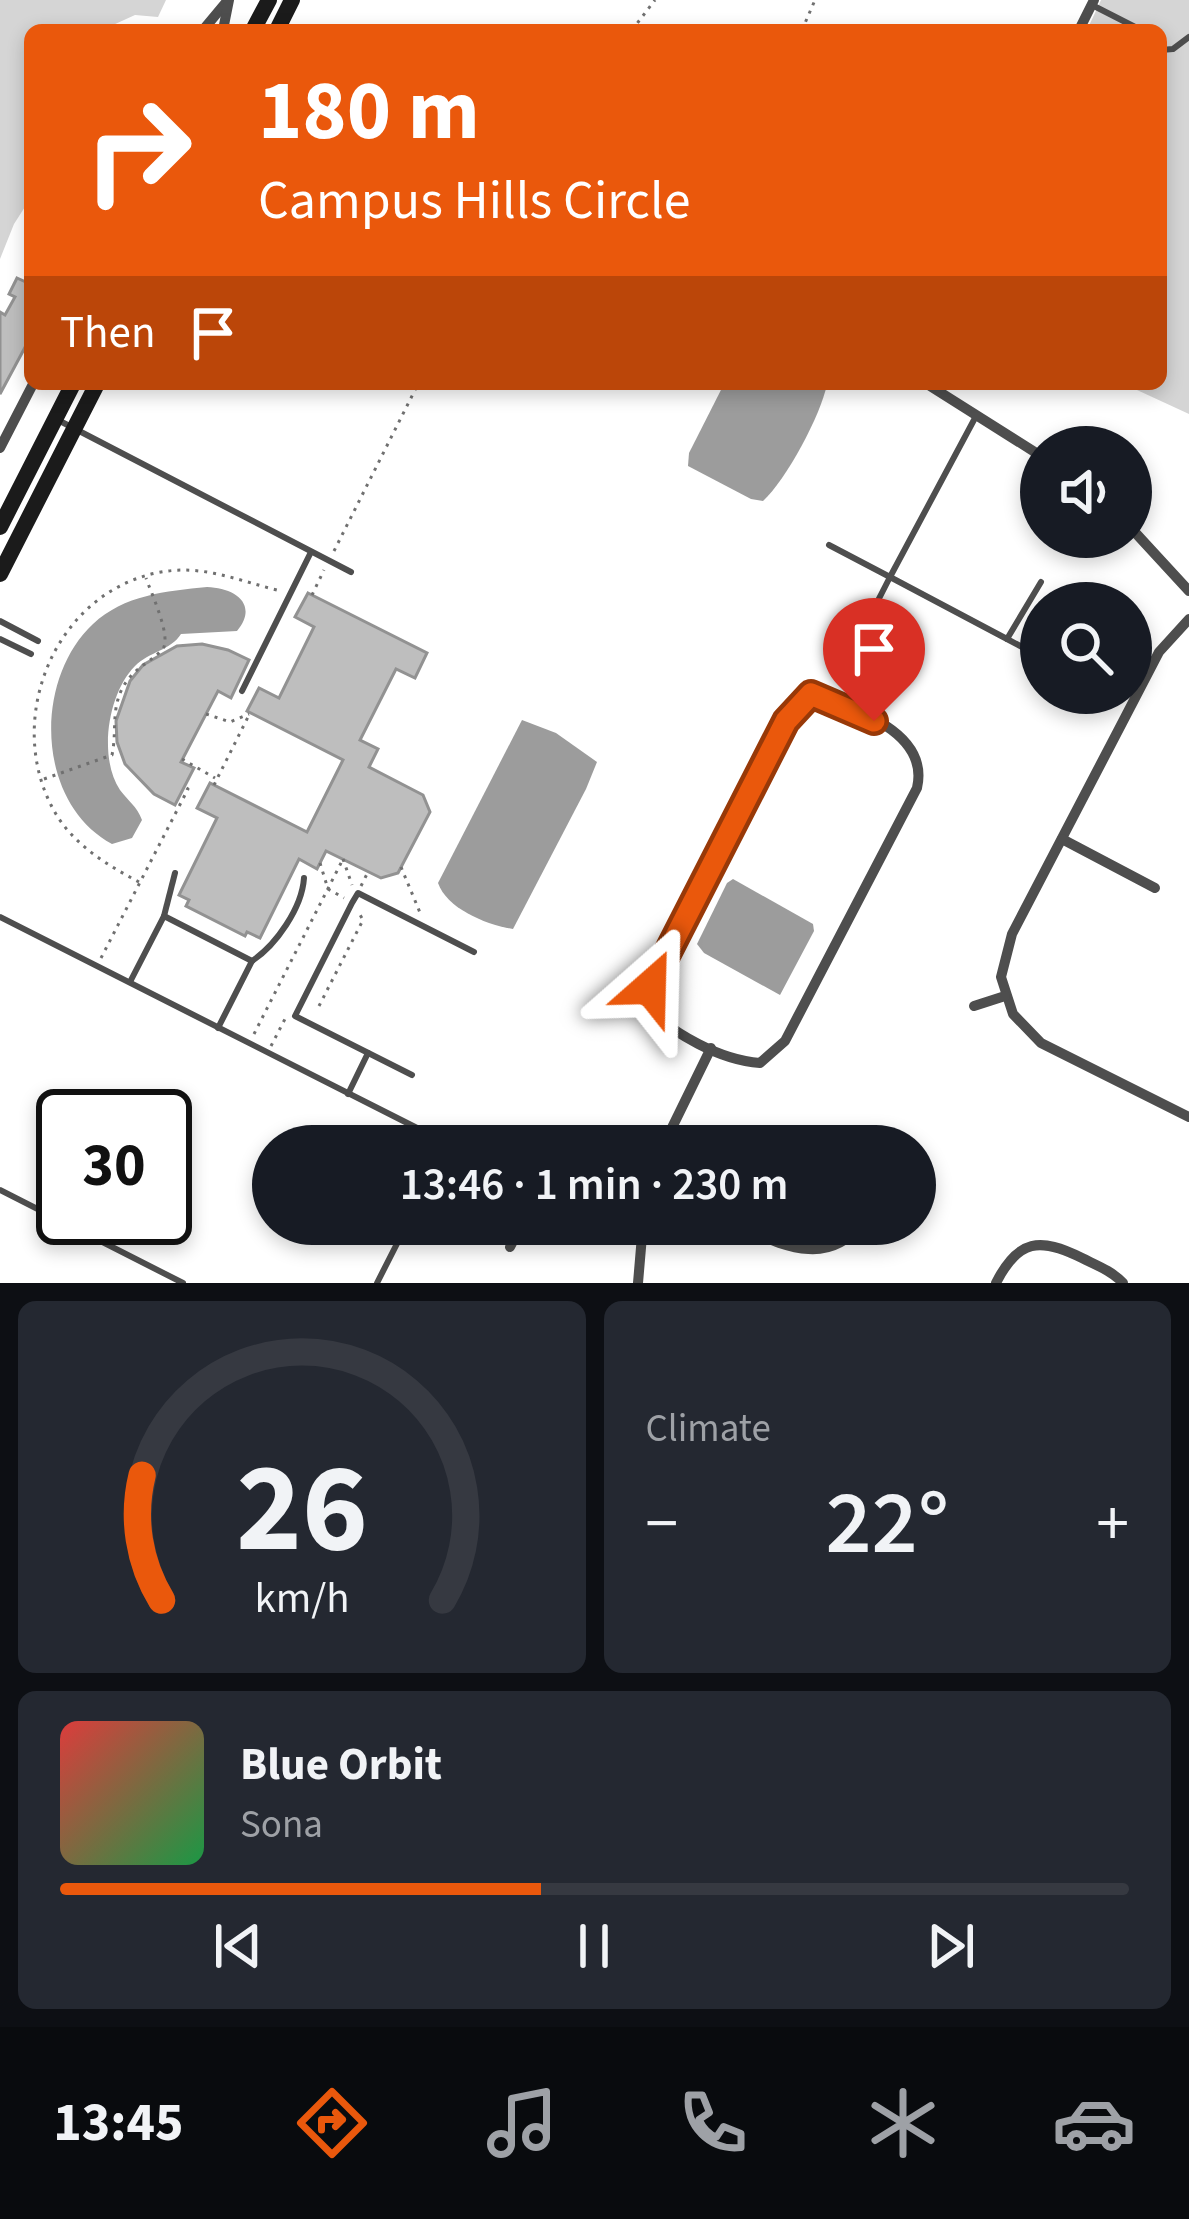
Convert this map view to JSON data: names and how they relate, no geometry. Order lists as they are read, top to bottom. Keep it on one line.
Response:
{"page":{"turn":["180 m","Campus Hills Circle"],"then":"Then","limit":"30","trip":"13:46 · 1 min · 230 m","tile":"Climate","heat":["−","22°","+"],"song":["Blue Orbit","Sona"],"tabs":"13:45","gauge":["26","km/h"]}}
